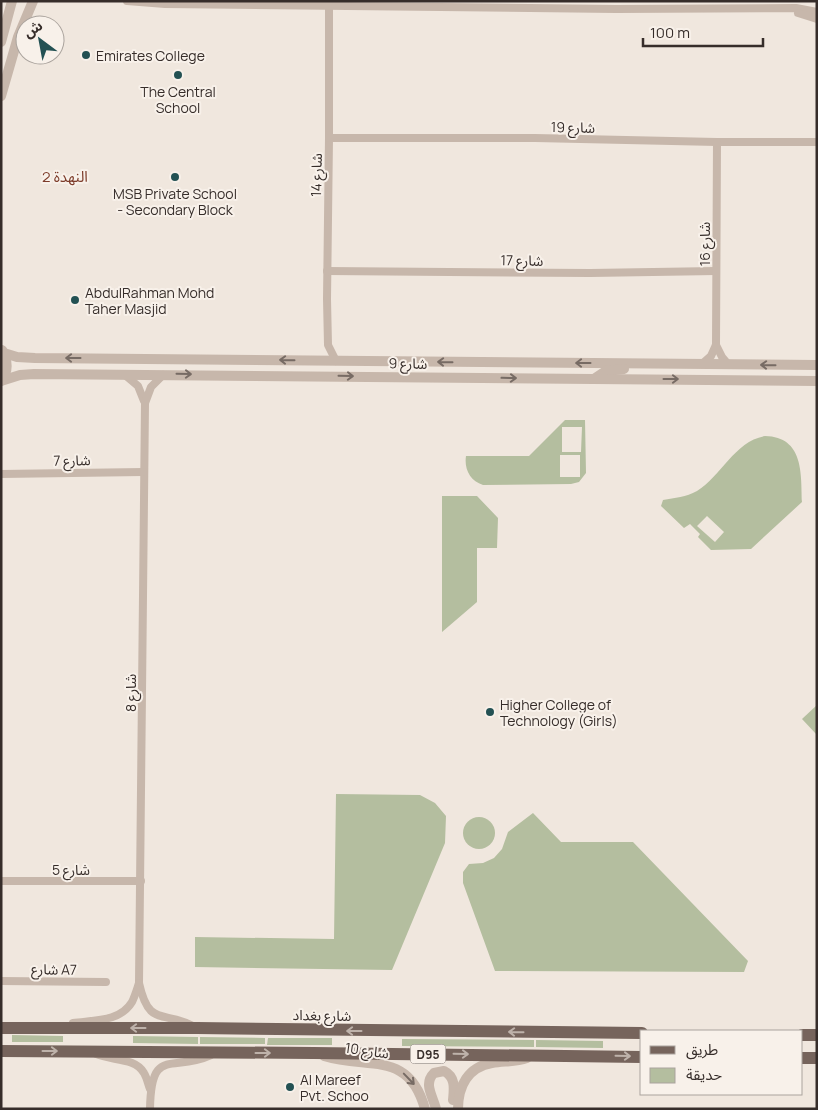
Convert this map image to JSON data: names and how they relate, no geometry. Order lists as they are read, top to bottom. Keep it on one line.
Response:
{"streets":{"main road":["شارع بغداد","D95"],"street":["شارع 19","شارع 14","شارع 16","شارع 17","شارع 9","شارع 7","شارع 8","شارع 5","شارع A7","شارع 10"]},"crossings":[["شارع 19","شارع 14"],["شارع 19","شارع 16"],["شارع 14","شارع 17"],["شارع 14","شارع 9"],["شارع 16","شارع 17"],["شارع 9","شارع 8"],["شارع 7","شارع 8"],["شارع 8","شارع 5"],["شارع 8","شارع بغداد"],["شارع 10","D95"]],"one_way":["شارع 10"],"districts":["النهدة 2"],"places":["Emirates College","The Central School","MSB Private School - Secondary Block","AbdulRahman Mohd Taher Masjid","Higher College of Technology (Girls)","Al Mareef Pvt. Schoo"],"legend":["طريق","حديقة"],"scale_bar":"100 m","north":"top left"}
